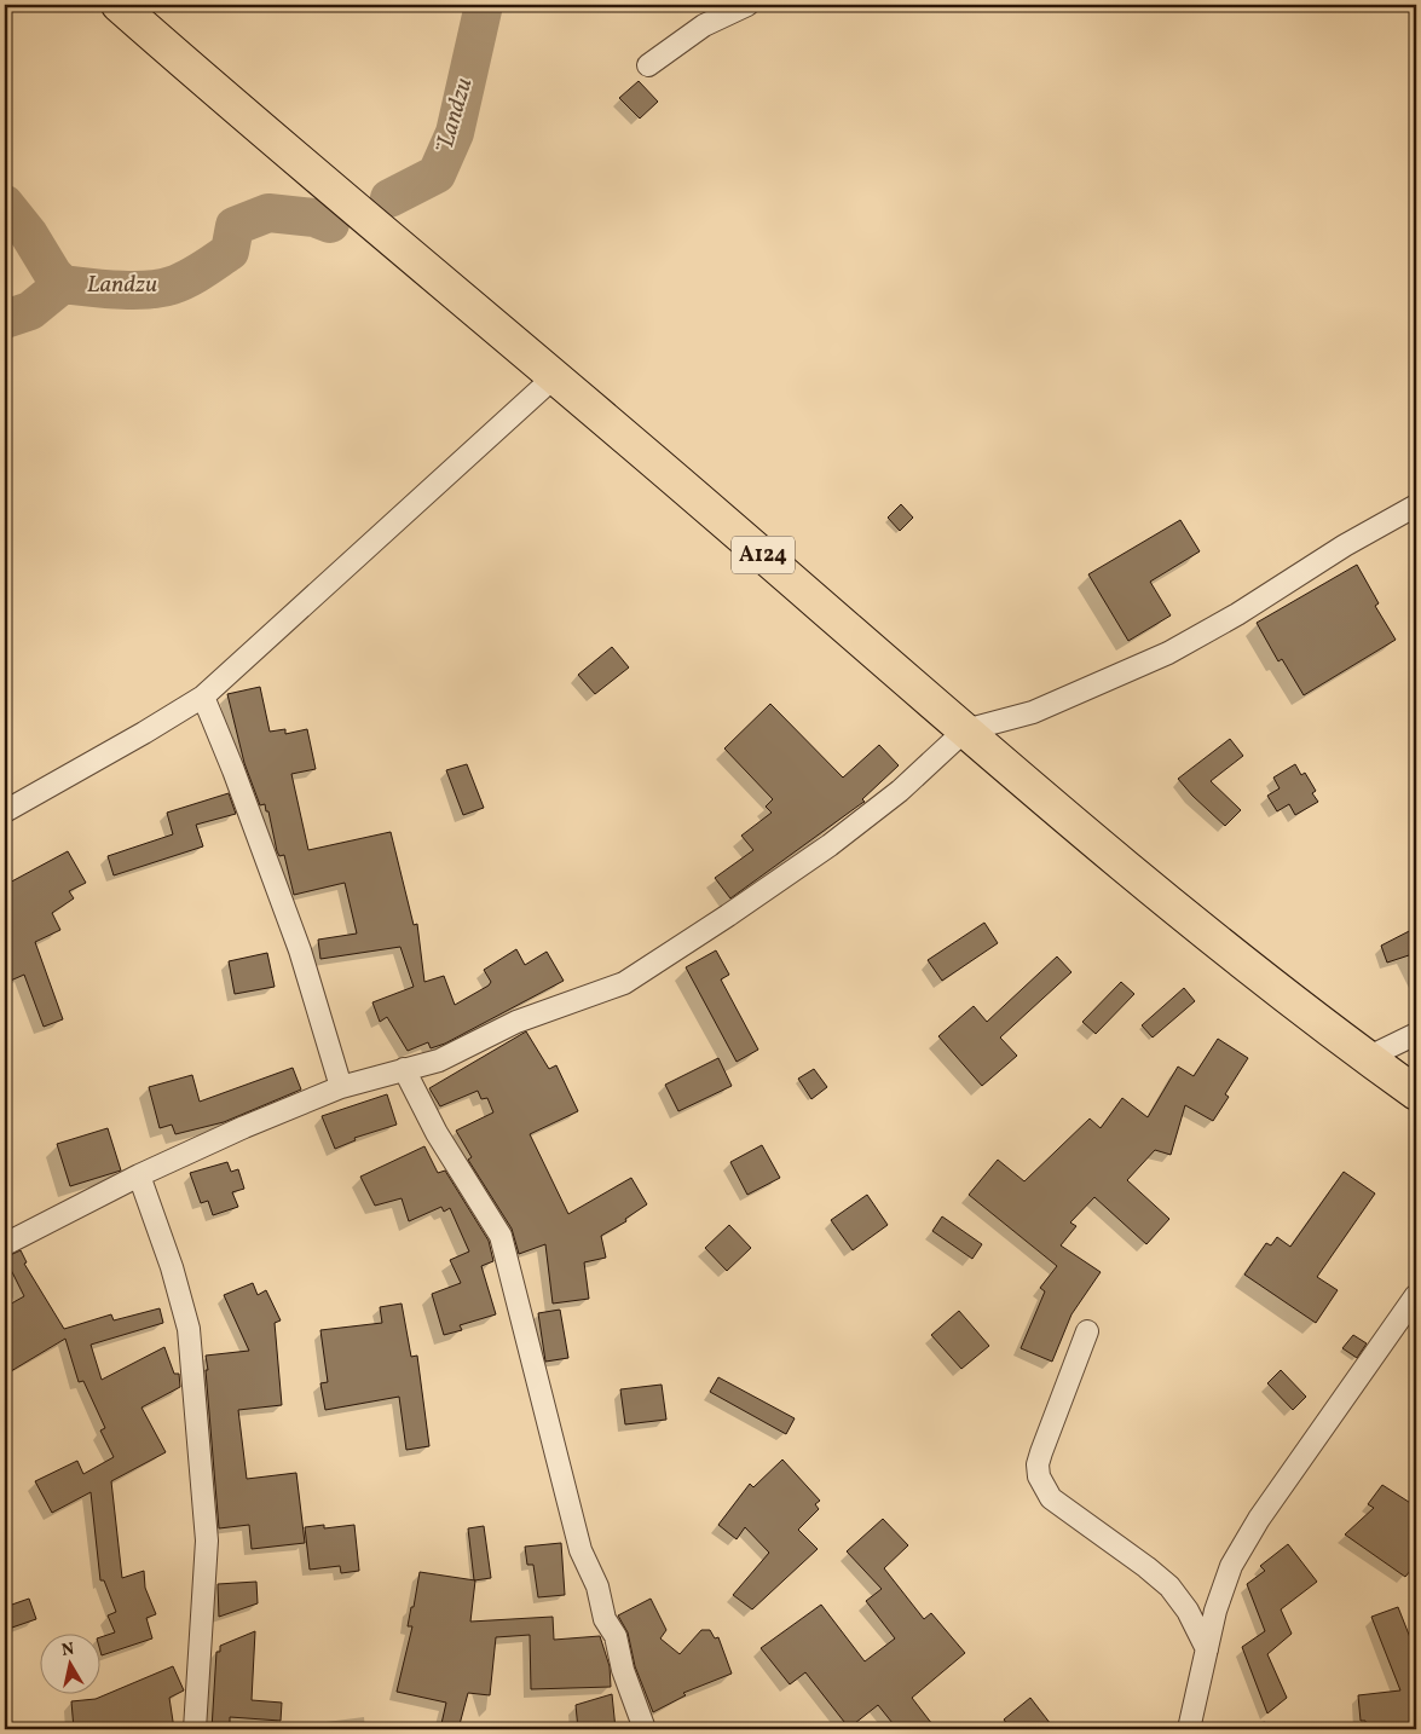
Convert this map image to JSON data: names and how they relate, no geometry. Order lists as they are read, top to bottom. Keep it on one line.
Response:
{"streets":{"highway":["A124"]},"water":["¨Landzu","Landzu"],"north":"top"}
